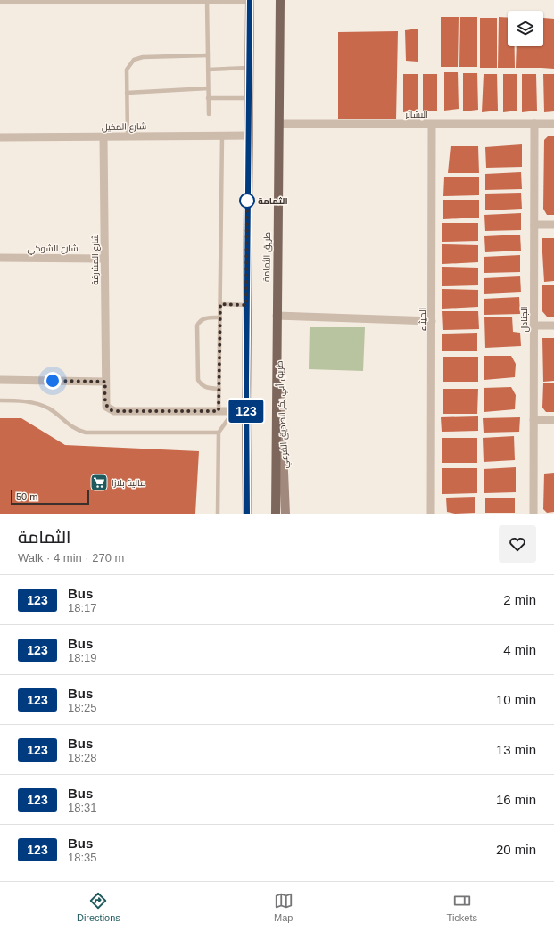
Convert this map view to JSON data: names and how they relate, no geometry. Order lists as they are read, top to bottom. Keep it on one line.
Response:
{"streets":{"main road":["طريق الثمامة","طريق أبي بكر الصديق الفرعي"],"street":["البشائر","شارع المخيل","شارع الشوكي","شارع المشرقة","الميثاء","الجنادل"]},"crossings":[["البشائر","طريق الثمامة"],["البشائر","الميثاء"],["البشائر","الجنادل"],["شارع المخيل","شارع المشرقة"],["شارع الشوكي","شارع المشرقة"],["طريق الثمامة","طريق أبي بكر الصديق الفرعي"]],"places":{"other":["الثمامة"],"supermarket":["عالية بلازا"]},"lines":["bus line 123"],"scale_bar":"50 m","page":{"on_map":"123","scale":"50 m","heading":["الثمامة","Walk · 4 min · 270 m"],"list":[{"mark":"123","name":"Bus","note":"18:17","value":"2 min"},{"mark":"123","name":"Bus","note":"18:19","value":"4 min"},{"mark":"123","name":"Bus","note":"18:25","value":"10 min"},{"mark":"123","name":"Bus","note":"18:28","value":"13 min"},{"mark":"123","name":"Bus","note":"18:31","value":"16 min"},{"mark":"123","name":"Bus","note":"18:35","value":"20 min"}],"tabs":["Directions","Map","Tickets"]}}
